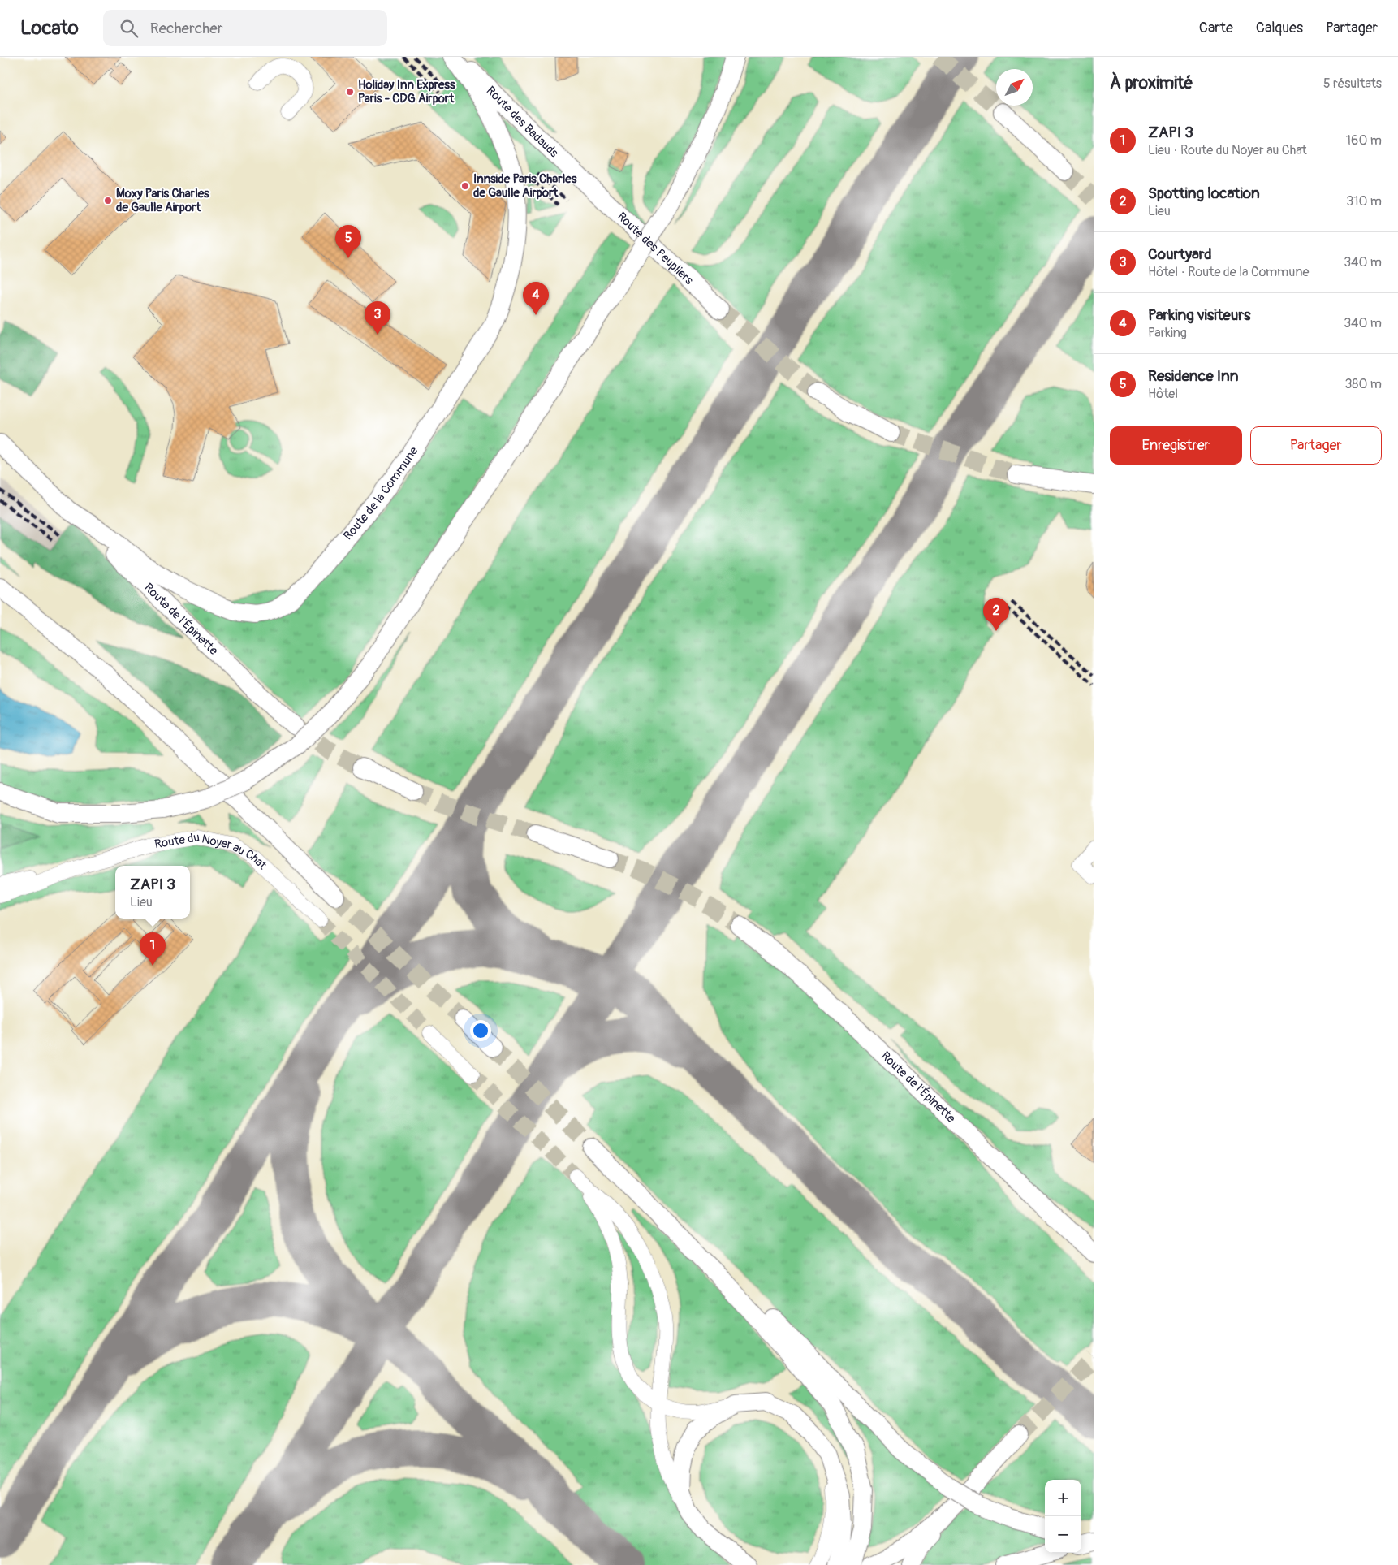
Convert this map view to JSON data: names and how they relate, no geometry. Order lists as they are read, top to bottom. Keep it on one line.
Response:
{"streets":{"main road":["Route des Badauds","Route des Peupliers","Route de la Commune","Route de l'Épinette"],"street":["Route du Noyer au Chat"]},"crossings":[["Route des Badauds","Route des Peupliers"],["Route de la Commune","Route de l'Épinette"]],"places":["Holiday Inn Express Paris - CDG Airport","Innside Paris Charles de Gaulle Airport","Moxy Paris Charles de Gaulle Airport"],"north":"top right","page":{"header":"Locato","search":"Rechercher","nav":["Carte","Calques","Partager"],"heading":["À proximité","5 résultats"],"list":[{"mark":"1","name":"ZAPI 3","note":"Lieu · Route du Noyer au Chat","value":"160 m"},{"mark":"2","name":"Spotting location","note":"Lieu","value":"310 m"},{"mark":"3","name":"Courtyard","note":"Hôtel · Route de la Commune","value":"340 m"},{"mark":"4","name":"Parking visiteurs","note":"Parking","value":"340 m"},{"mark":"5","name":"Residence Inn","note":"Hôtel","value":"380 m"}],"pins":["5","4","3","2","1"],"buttons":["Enregistrer","Partager"],"popup":["ZAPI 3","Lieu"],"map_buttons":["+","−"]}}
